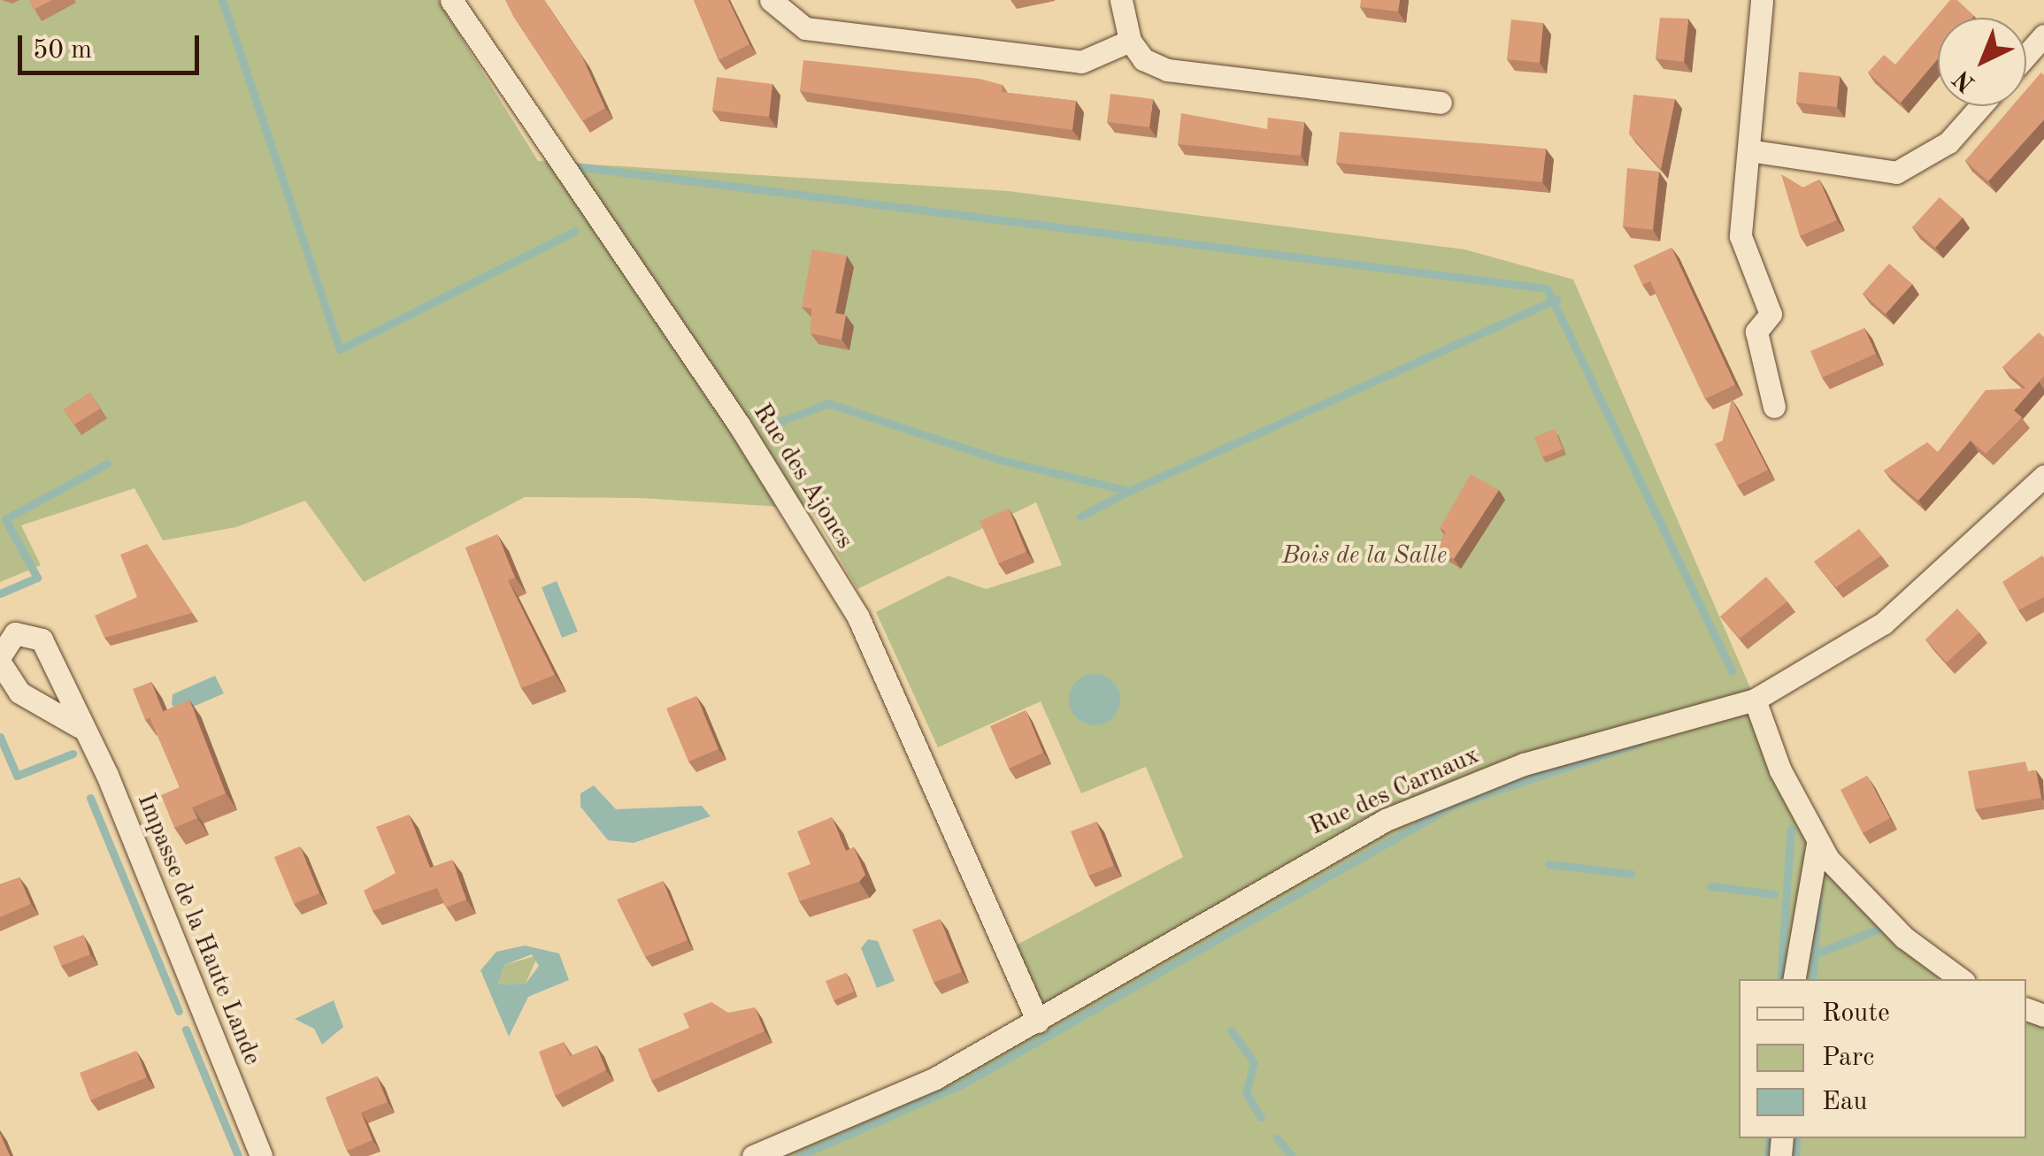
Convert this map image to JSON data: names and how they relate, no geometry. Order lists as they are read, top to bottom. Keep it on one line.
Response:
{"streets":{"street":["Rue des Ajoncs","Rue des Carnaux","Impasse de la Haute Lande"]},"crossings":[["Rue des Ajoncs","Rue des Carnaux"]],"parks":["Bois de la Salle"],"legend":["Route","Parc","Eau"],"scale_bar":"50 m","north":"bottom left"}
